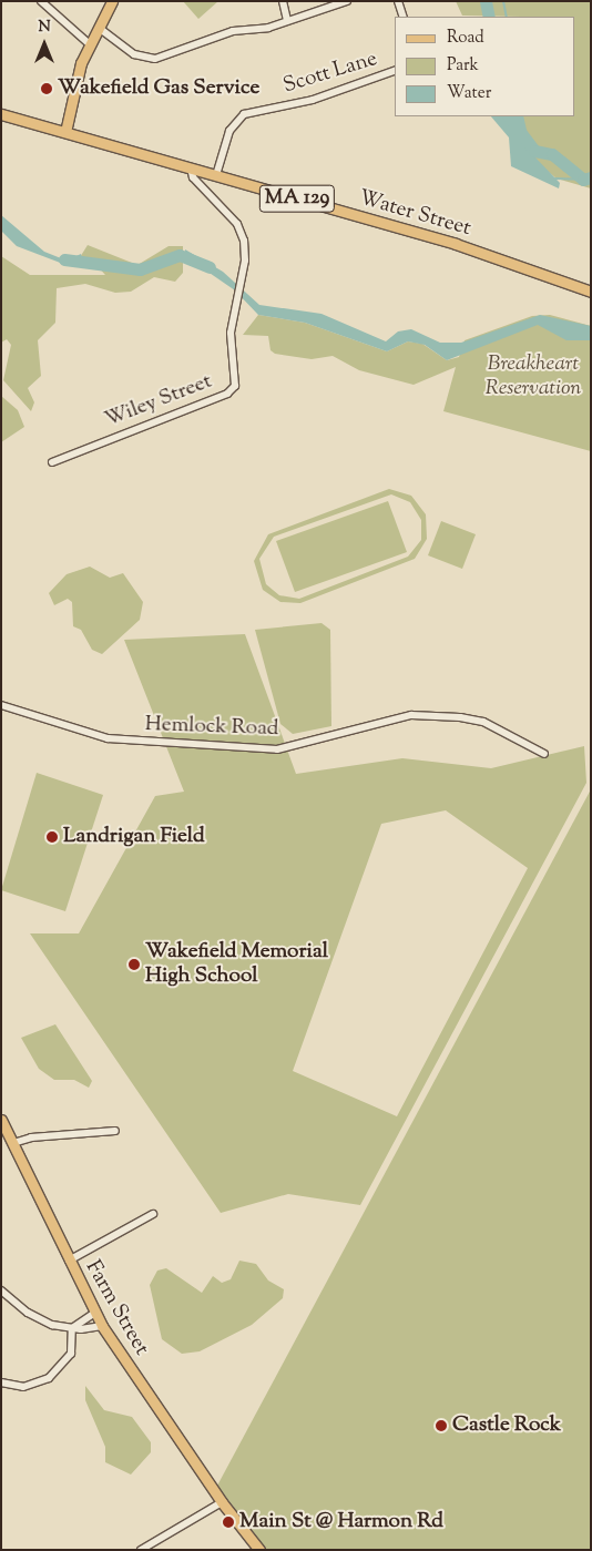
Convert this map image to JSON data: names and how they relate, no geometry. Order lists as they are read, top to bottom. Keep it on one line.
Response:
{"streets":{"main road":["MA 129","Water Street","Farm Street"],"street":["Scott Lane","Wiley Street","Hemlock Road"]},"crossings":[["Scott Lane","Water Street"],["Water Street","Wiley Street"]],"parks":["Breakheart Reservation"],"places":["Wakefield Gas Service","Landrigan Field","Wakefield Memorial High School","Castle Rock","Main St @ Harmon Rd"],"legend":["Road","Park","Water"],"north":"top"}
